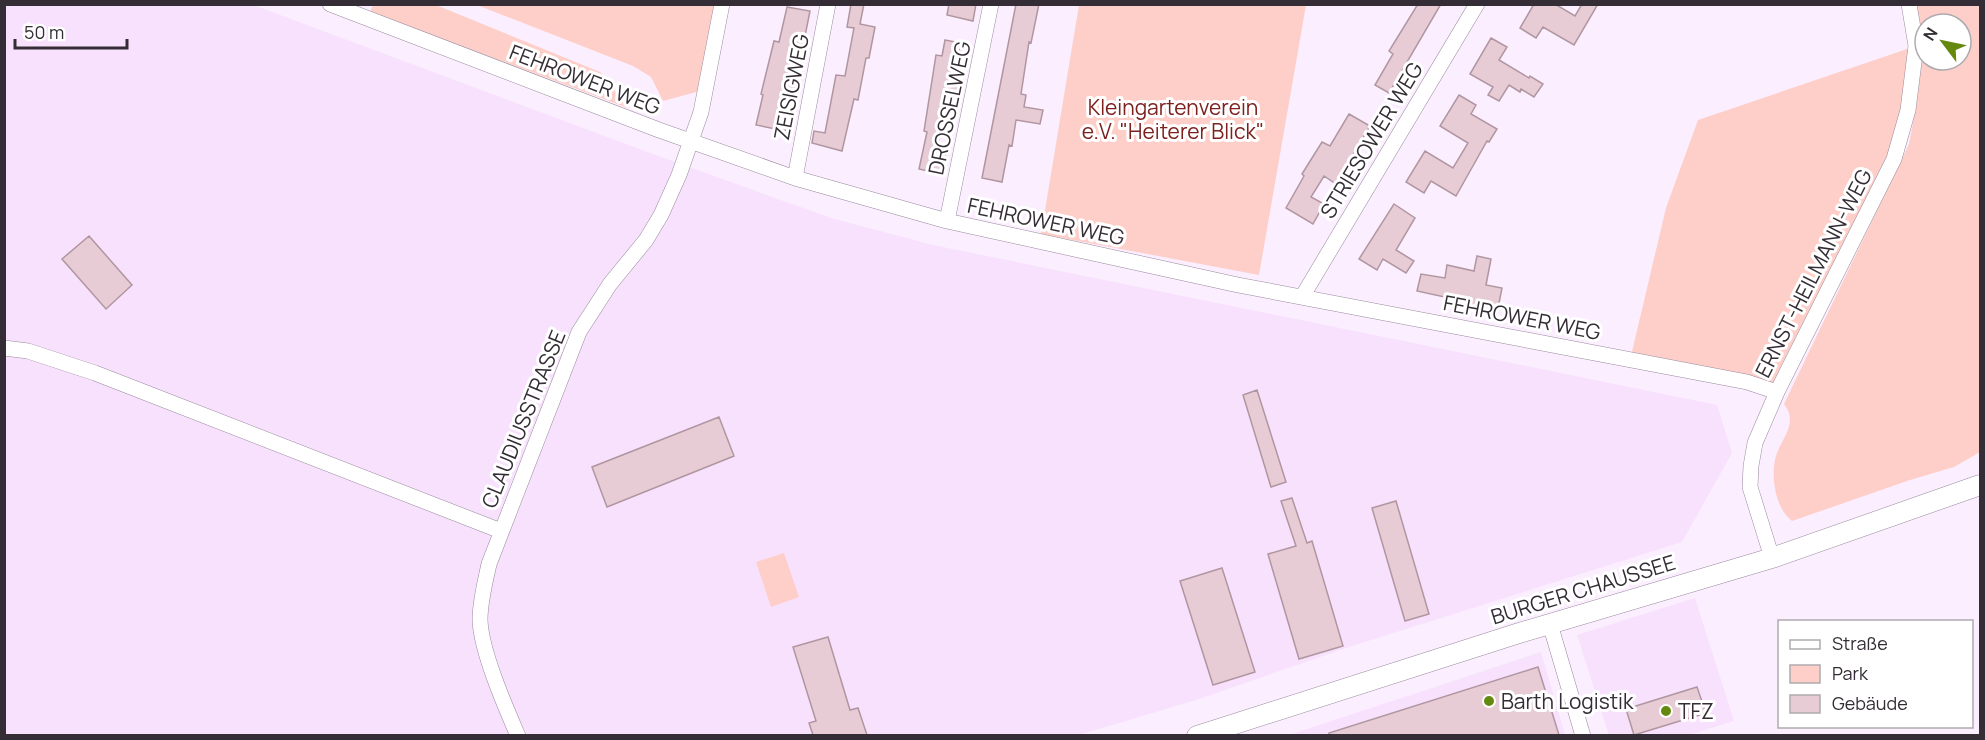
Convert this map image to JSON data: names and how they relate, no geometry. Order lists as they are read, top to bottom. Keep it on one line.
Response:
{"streets":{"main road":["BURGER CHAUSSEE"],"street":["FEHROWER WEG","ZEISIGWEG","DROSSELWEG","STRIESOWER WEG","ERNST-HEILMANN-WEG","CLAUDIUSSTRASSE"]},"crossings":[["FEHROWER WEG","ZEISIGWEG"],["FEHROWER WEG","DROSSELWEG"],["FEHROWER WEG","STRIESOWER WEG"],["FEHROWER WEG","ERNST-HEILMANN-WEG"],["FEHROWER WEG","CLAUDIUSSTRASSE"],["ERNST-HEILMANN-WEG","BURGER CHAUSSEE"]],"parks":["Kleingartenverein e.V. \"Heiterer Blick\""],"places":["Barth Logistik","TFZ"],"legend":["Straße","Park","Gebäude"],"scale_bar":"50 m","north":"top left"}
